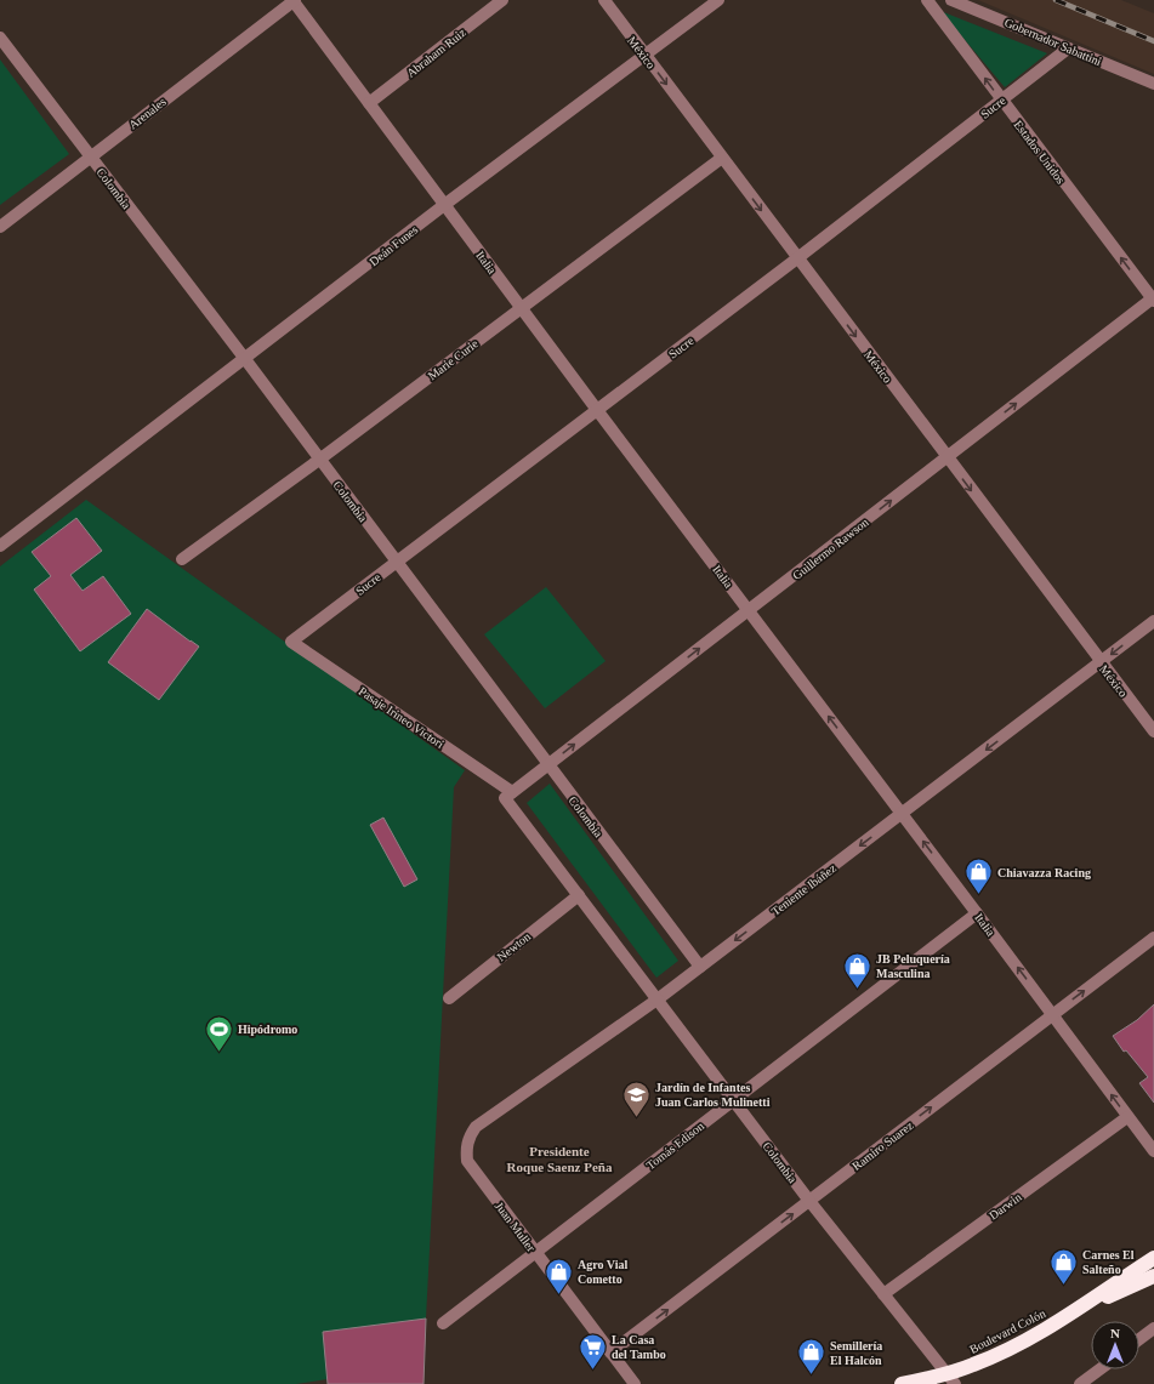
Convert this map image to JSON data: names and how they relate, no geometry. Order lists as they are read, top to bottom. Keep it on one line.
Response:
{"streets":{"highway":["Boulevard Colón"],"street":["Gobernador Sabattini","Abraham Ruiz","México","Sucre","Arenales","Estados Unidos","Colombia","Deán Funes","Italia","Marie Curie","Guillermo Rawson","Pasaje Irineo Victori","Teniente Ibáñez","Newton","Tomás Edison","Ramiro Suarez","Darwin","Juan Muller"]},"crossings":[["Gobernador Sabattini","Sucre"],["Abraham Ruiz","Italia"],["México","Sucre"],["México","Deán Funes"],["México","Marie Curie"],["México","Guillermo Rawson"],["México","Teniente Ibáñez"],["Sucre","Estados Unidos"],["Sucre","Colombia"],["Sucre","Italia"],["Sucre","Pasaje Irineo Victori"],["Arenales","Colombia"],["Arenales","Italia"],["Estados Unidos","Guillermo Rawson"],["Colombia","Deán Funes"],["Colombia","Marie Curie"],["Colombia","Guillermo Rawson"],["Colombia","Pasaje Irineo Victori"],["Colombia","Teniente Ibáñez"],["Colombia","Newton"],["Colombia","Tomás Edison"],["Colombia","Ramiro Suarez"],["Colombia","Darwin"],["Colombia","Boulevard Colón"],["Deán Funes","Italia"],["Italia","Marie Curie"],["Italia","Guillermo Rawson"],["Italia","Teniente Ibáñez"],["Italia","Tomás Edison"],["Italia","Ramiro Suarez"],["Italia","Darwin"],["Guillermo Rawson","Pasaje Irineo Victori"],["Teniente Ibáñez","Juan Muller"],["Tomás Edison","Juan Muller"],["Ramiro Suarez","Juan Muller"]],"one_way":["México","Estados Unidos","Italia","Guillermo Rawson","Teniente Ibáñez","Ramiro Suarez"],"districts":["Presidente Roque Saenz Peña"],"places":{"shop":["Chiavazza Racing","JB Peluquería Masculina","Carnes El Salteño","Agro Vial Cometto","Semillería El Halcón"],"sports":["Hipódromo"],"school or university":["Jardín de Infantes Juan Carlos Mulinetti"],"supermarket":["La Casa del Tambo"]},"north":"top"}
